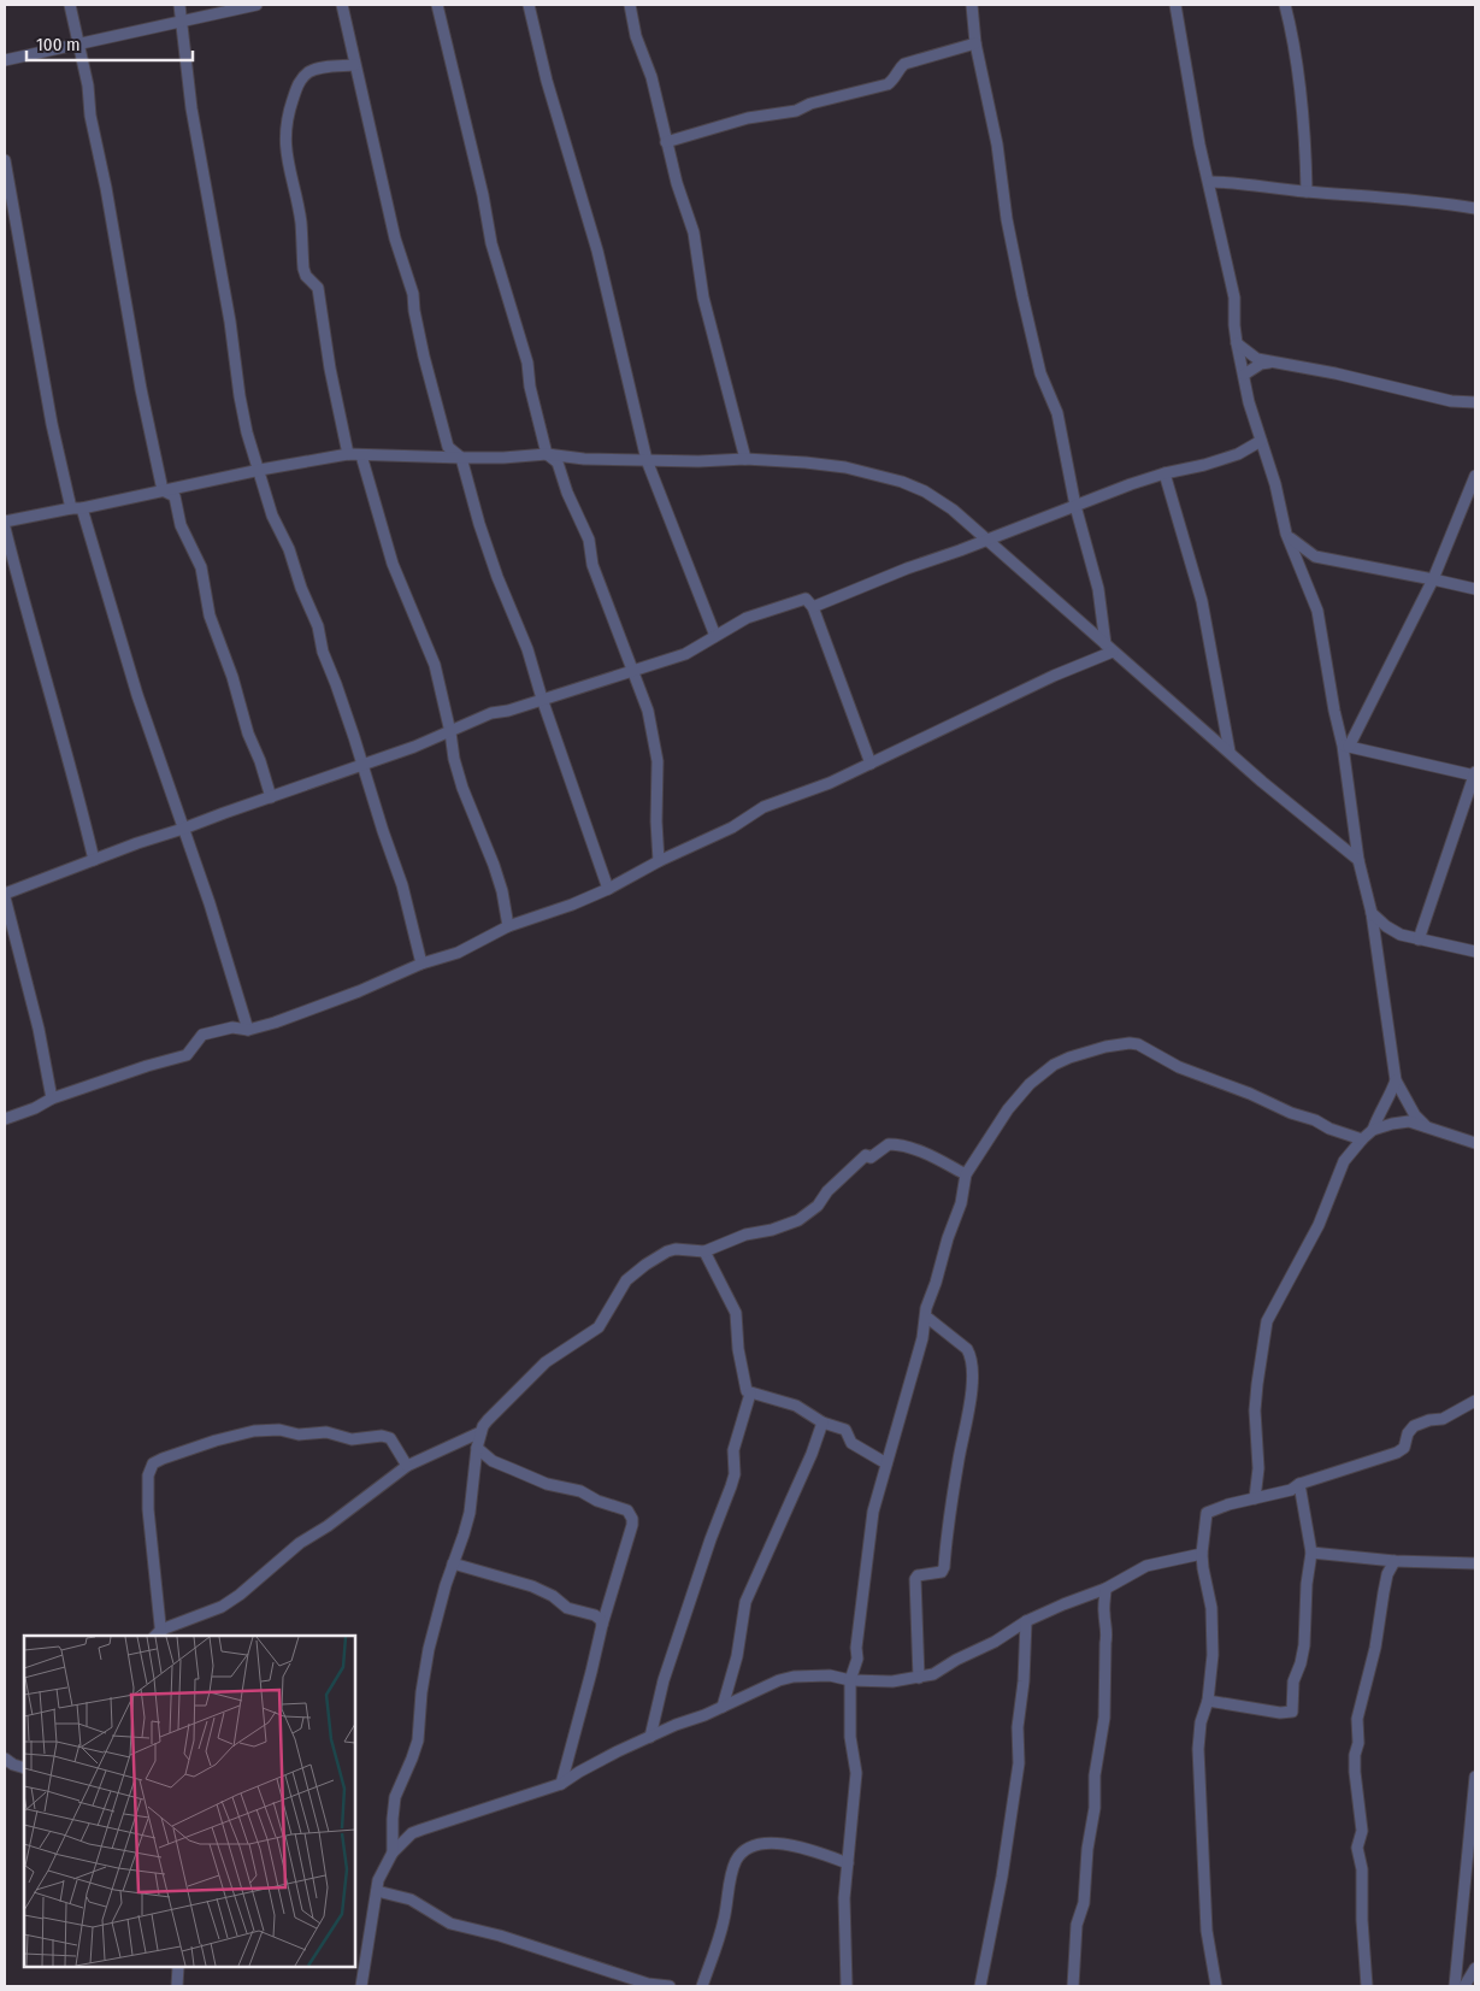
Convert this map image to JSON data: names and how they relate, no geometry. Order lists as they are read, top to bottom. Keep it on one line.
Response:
{"scale_bar":"100 m"}
